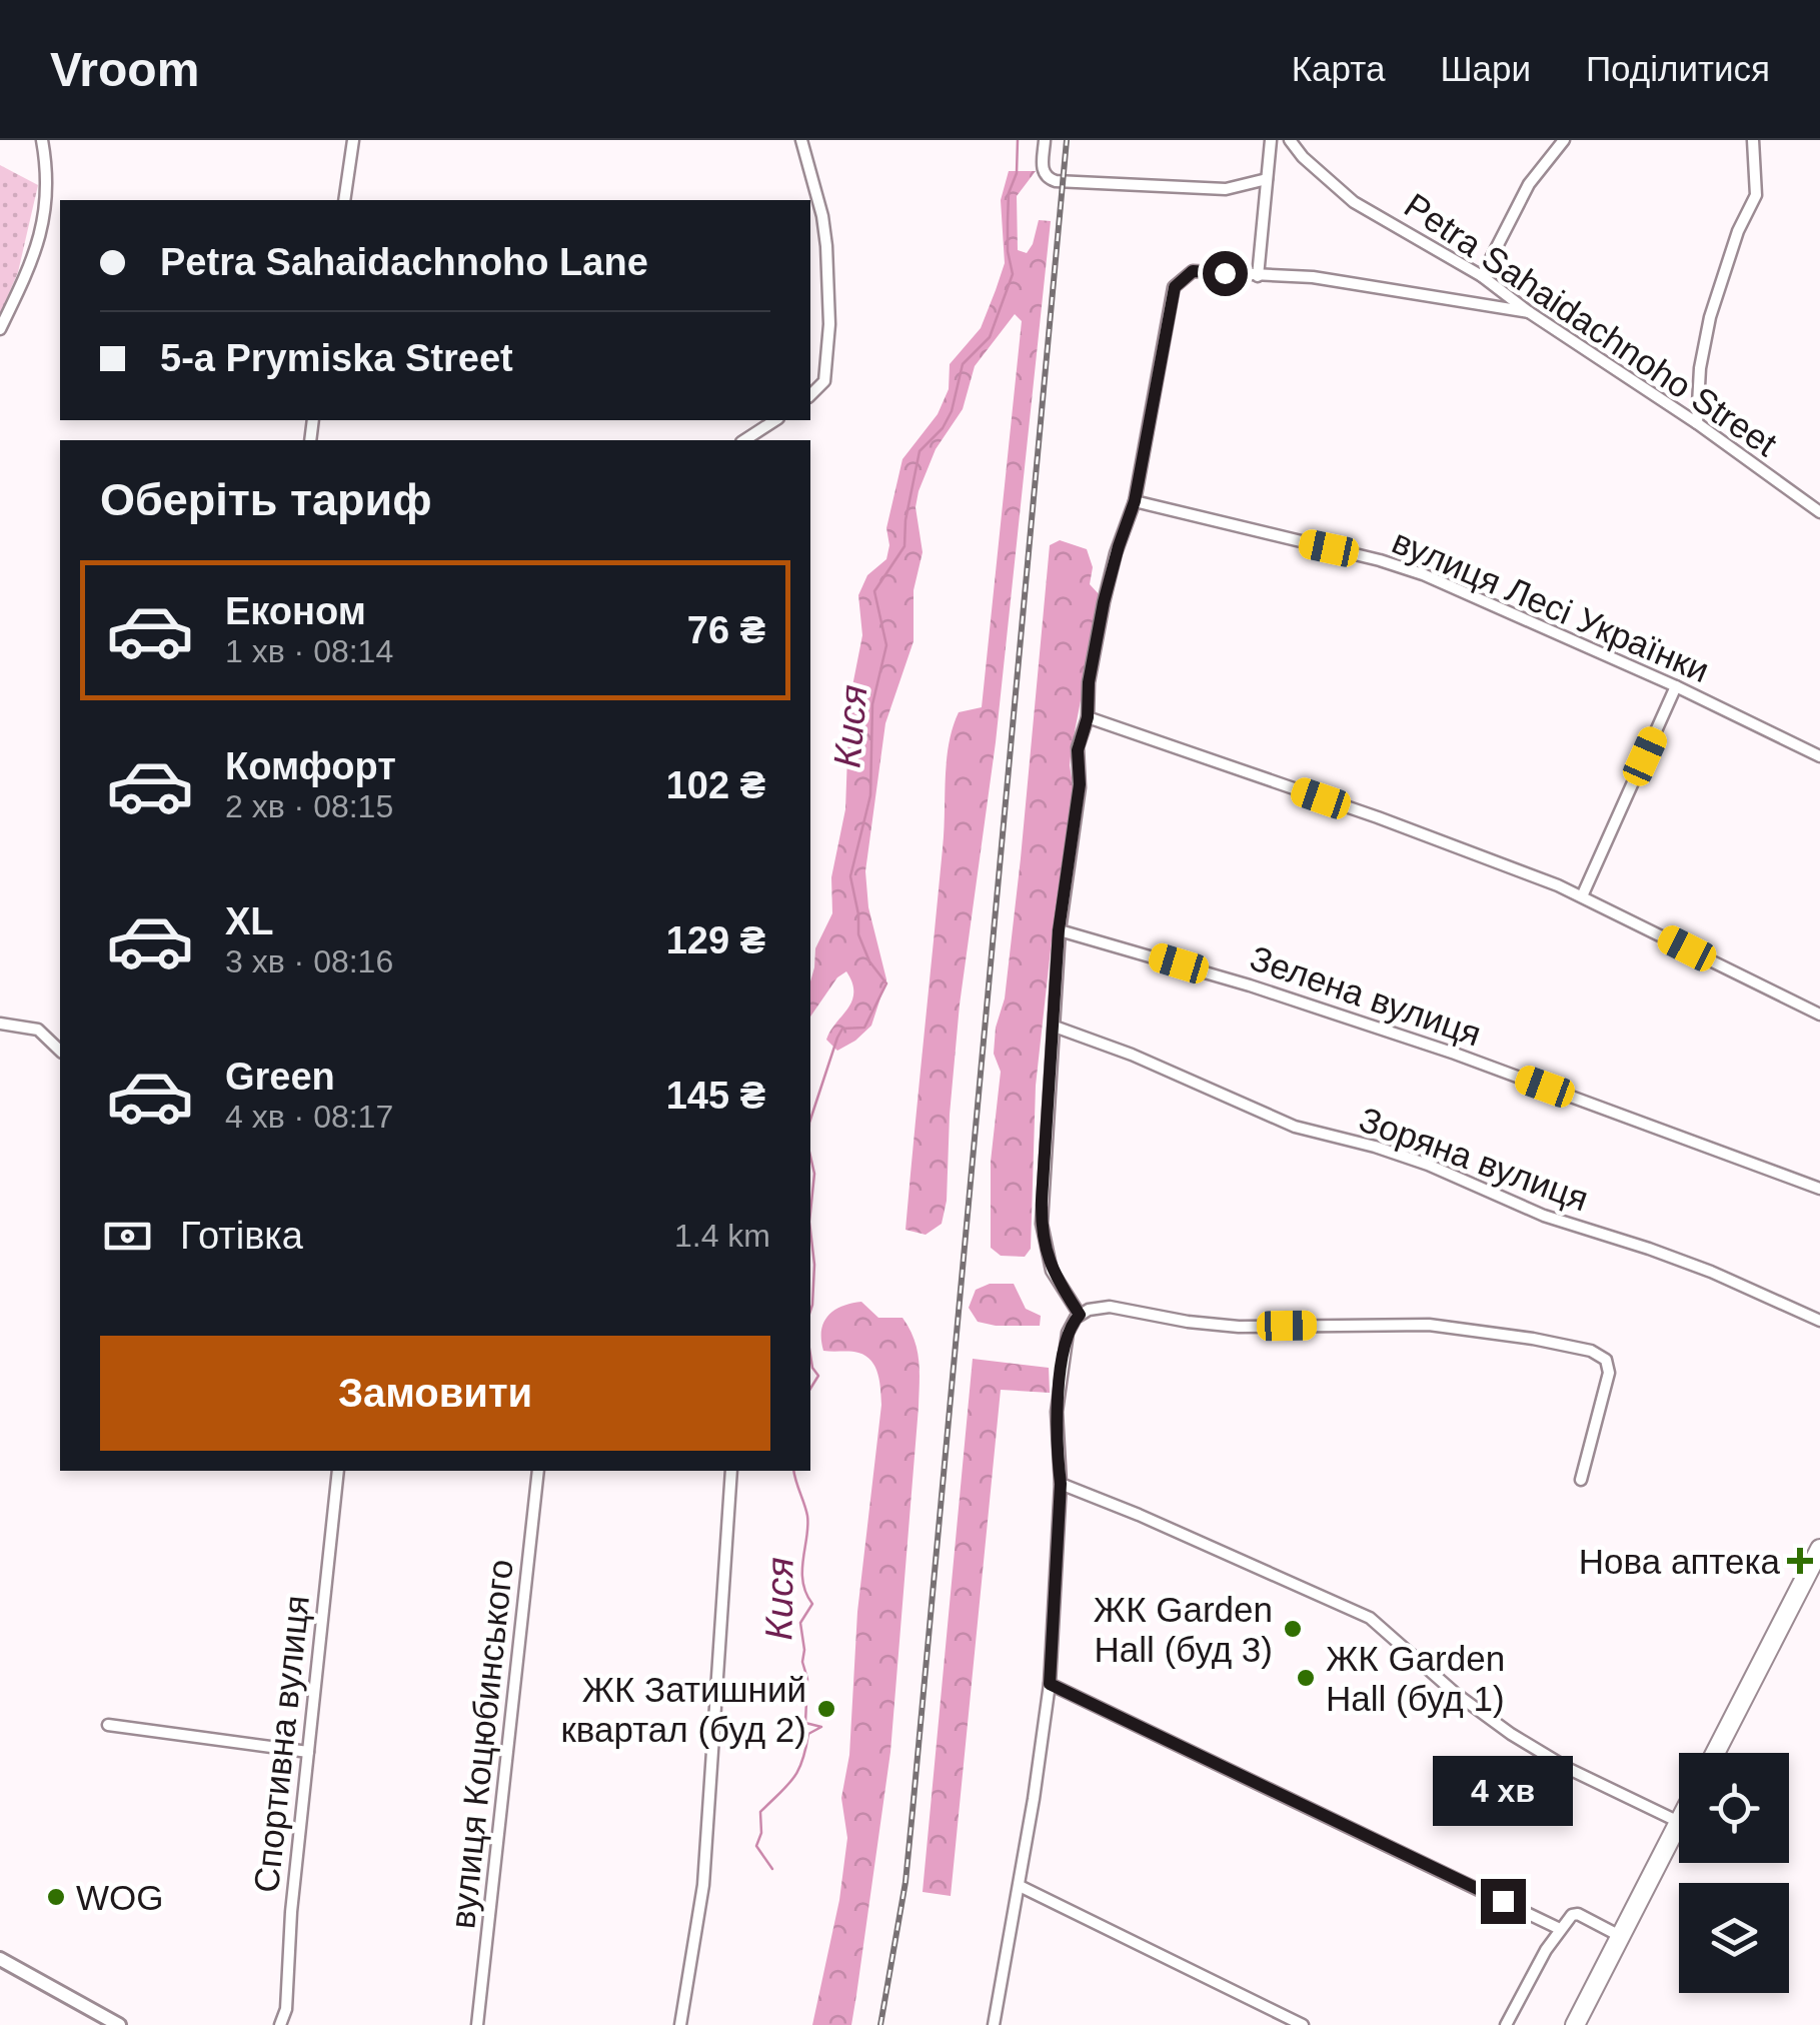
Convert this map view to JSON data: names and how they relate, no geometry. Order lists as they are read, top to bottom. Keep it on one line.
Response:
{"streets":{"street":["Petra Sahaidachnoho Street","вулиця Лесі Українки","Зелена вулиця","Зоряна вулиця","Спортивна вулиця","вулиця Коцюбинського"]},"water":["Кися"],"places":{"health":["Нова аптека"],"other":["ЖК Garden Hall (буд 3)","ЖК Garden Hall (буд 1)","ЖК Затишний квартал (буд 2)","WOG"]},"page":{"header":"Vroom","nav":["Карта","Шари","Поділитися"],"banner":["Petra Sahaidachnoho Lane","5-a Prymiska Street"],"heading":"Оберіть тариф","list":[{"name":"Економ","note":"1 хв · 08:14","value":"76 ₴"},{"name":"Комфорт","note":"2 хв · 08:15","value":"102 ₴"},{"name":"XL","note":"3 хв · 08:16","value":"129 ₴"},{"name":"Green","note":"4 хв · 08:17","value":"145 ₴"}],"pay":["Готівка","1.4 km"],"buttons":"Замовити","bubble":"4 хв"}}
